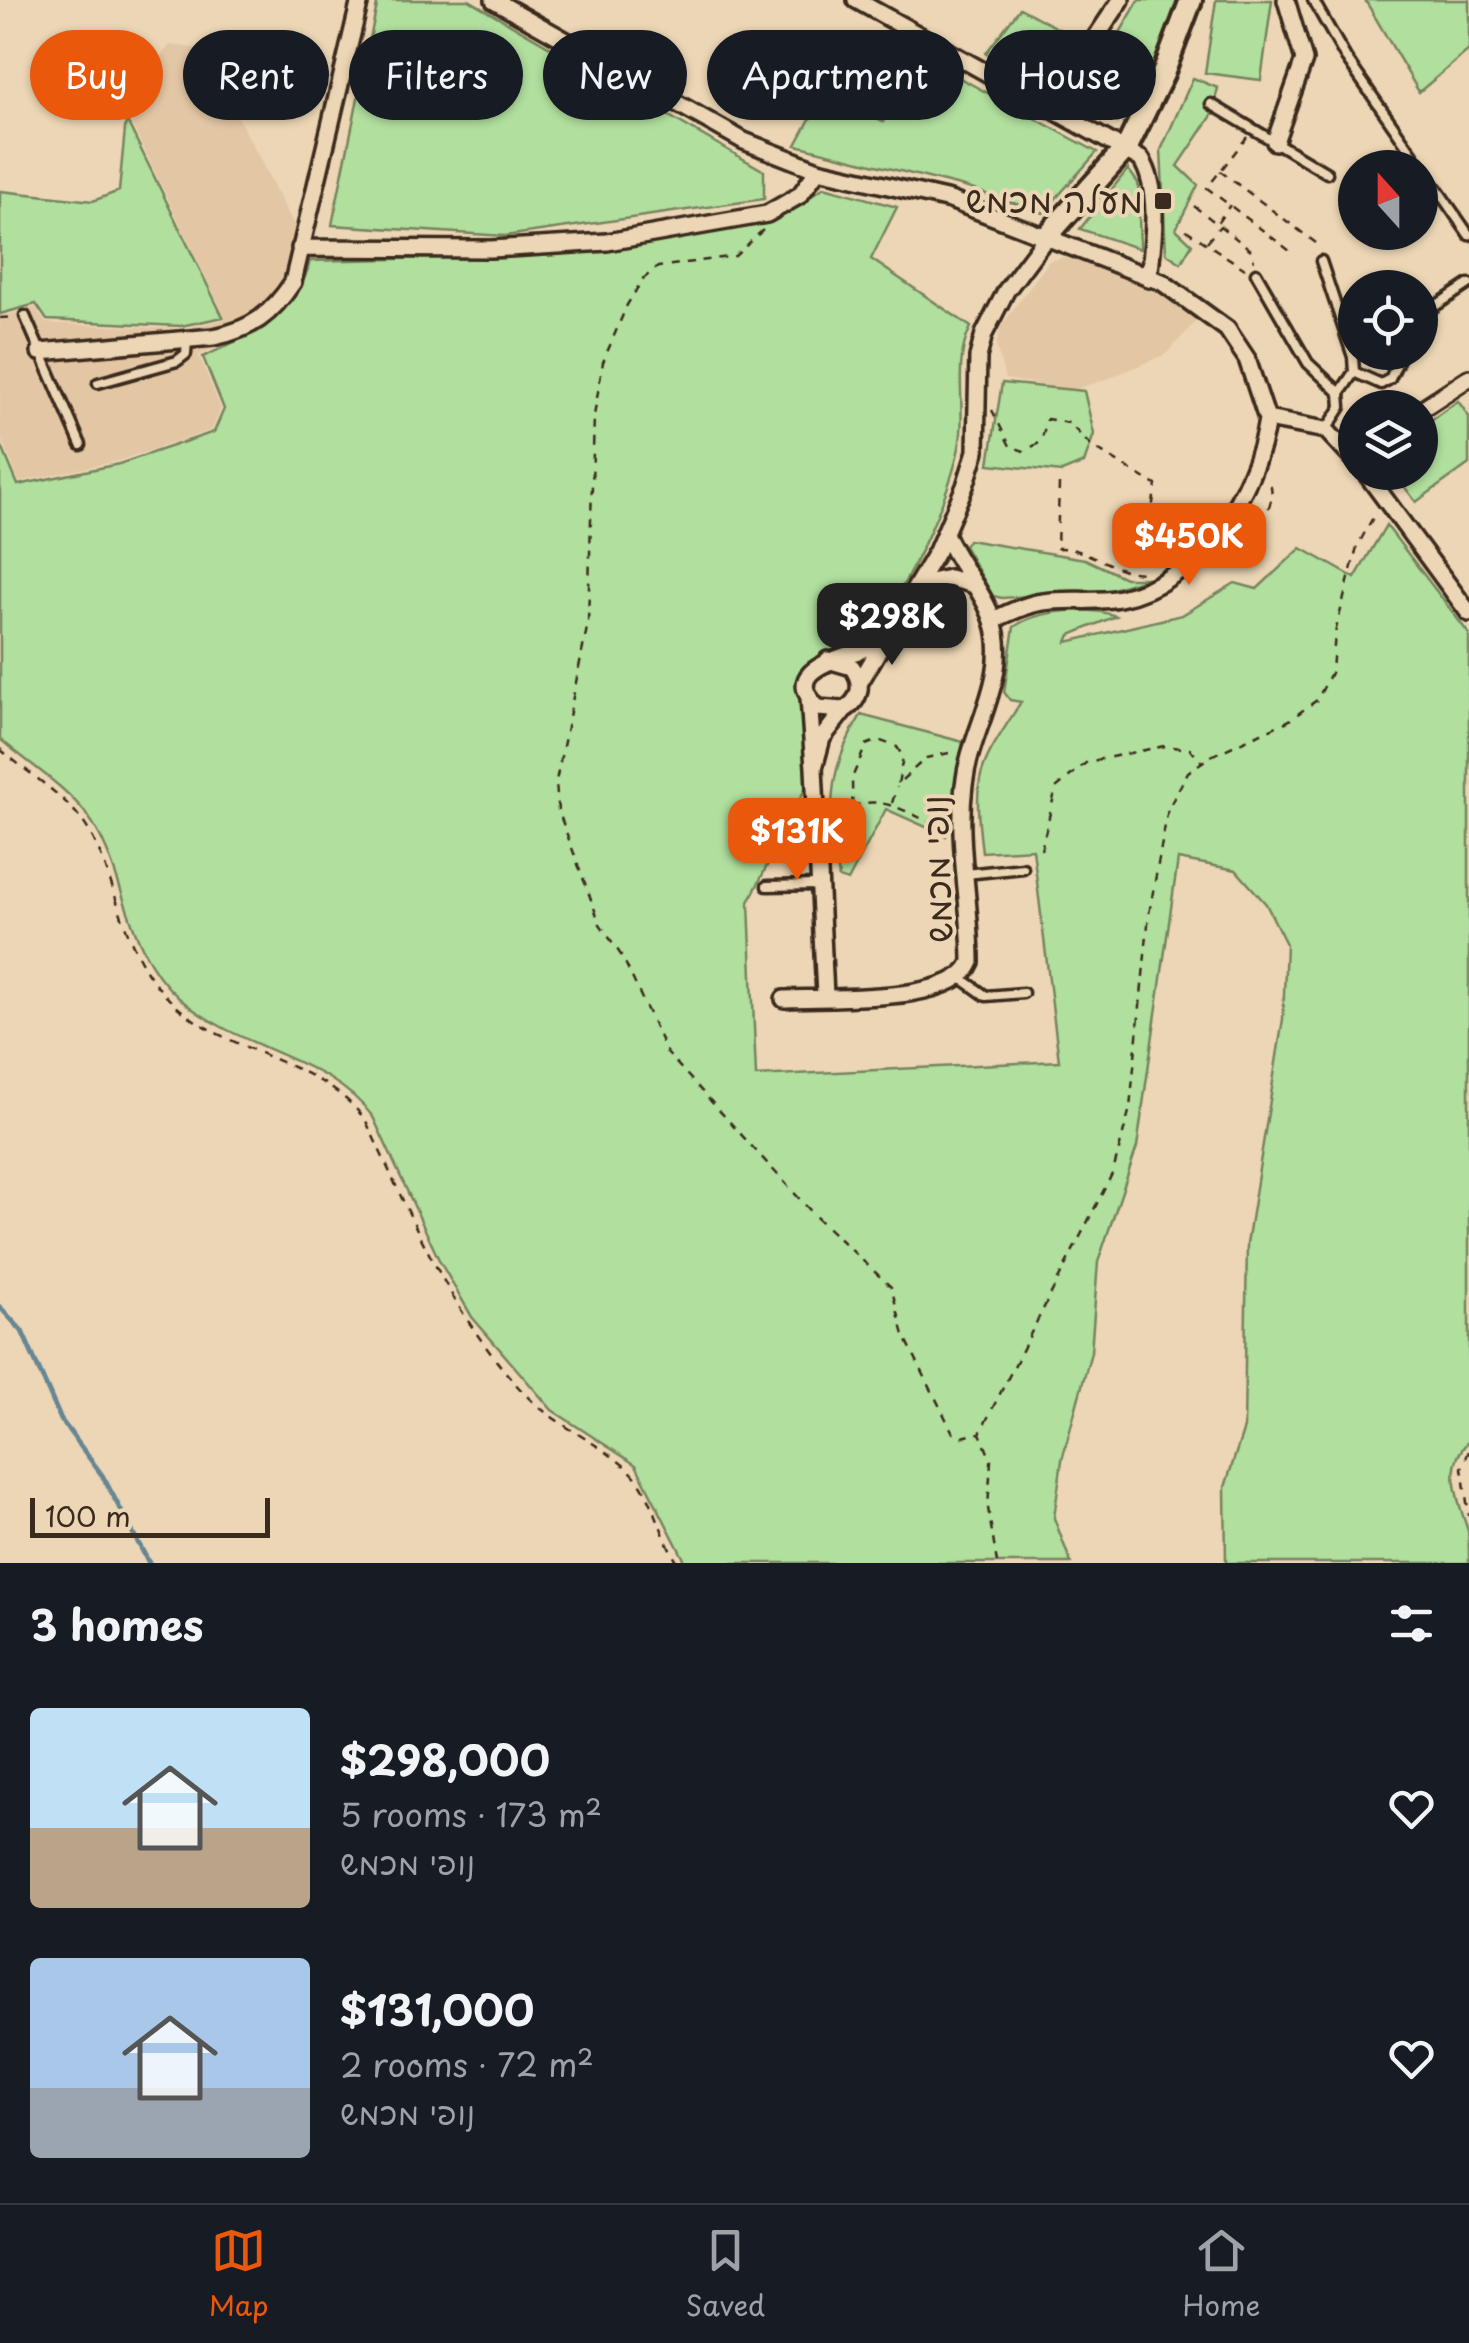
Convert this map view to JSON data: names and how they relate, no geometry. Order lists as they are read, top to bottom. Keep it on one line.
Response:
{"streets":{"street":["נופי מכמש"]},"places":{"transit":["מעלה מכמש"]},"scale_bar":"100 m","north":"top","page":{"chip":["Buy","Rent","Filters","New","Apartment","House"],"price":["$450K","$298K","$131K"],"scale":"100 m","heading":"3 homes","list":[{"name":"$298,000","note":"5 rooms · 173 m² · נופי מכמש"},{"name":"$131,000","note":"2 rooms · 72 m² · נופי מכמש"}],"tabs":["Map","Saved","Home"]}}
